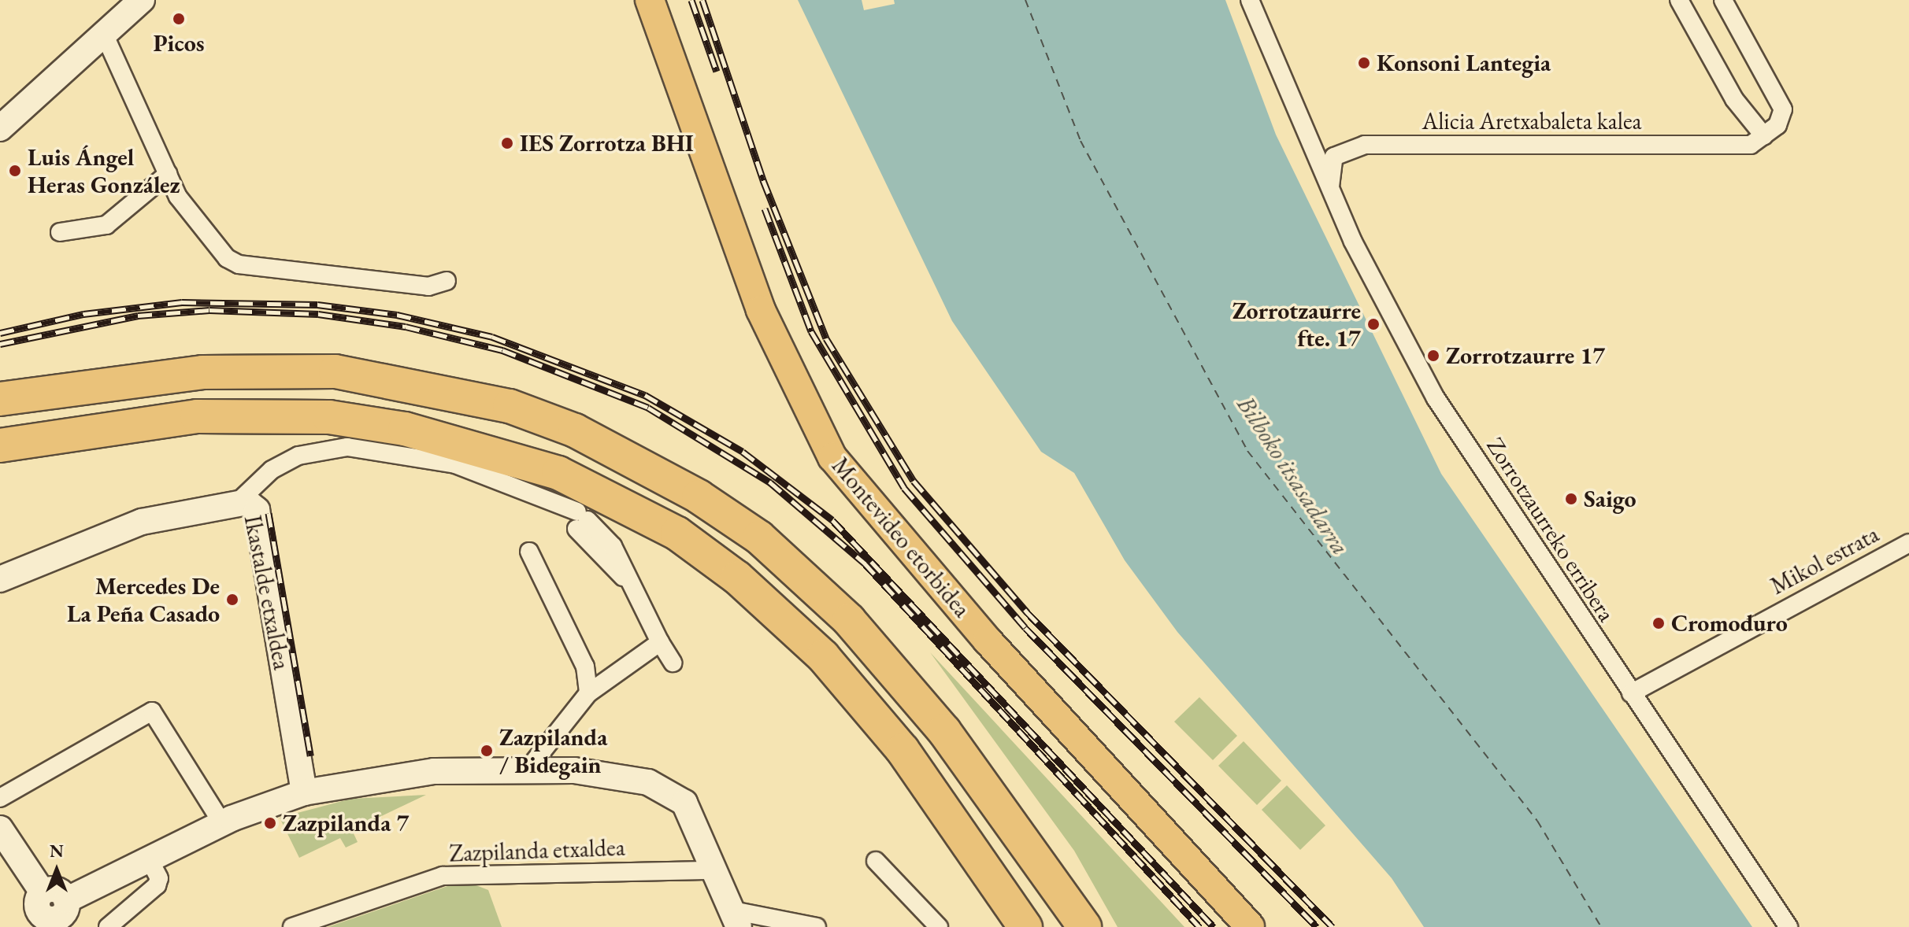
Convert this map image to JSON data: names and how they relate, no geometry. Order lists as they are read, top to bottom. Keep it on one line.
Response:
{"streets":{"main road":["Montevideo etorbidea"],"street":["Alicia Aretxabaleta kalea","Zorrotzaurreko erribera","Mikol estrata","Ikastalde etxaldea","Zazpilanda etxaldea"]},"crossings":[["Zorrotzaurreko erribera","Mikol estrata"]],"water":["Bilboko itsasadarra"],"places":["Picos","Konsoni Lantegia","IES Zorrotza BHI","Luis Ángel Heras González","Zorrotzaurre fte. 17","Zorrotzaurre 17","Saigo","Mercedes De La Peña Casado","Cromoduro","Zazpilanda / Bidegain","Zazpilanda 7"],"north":"top"}
